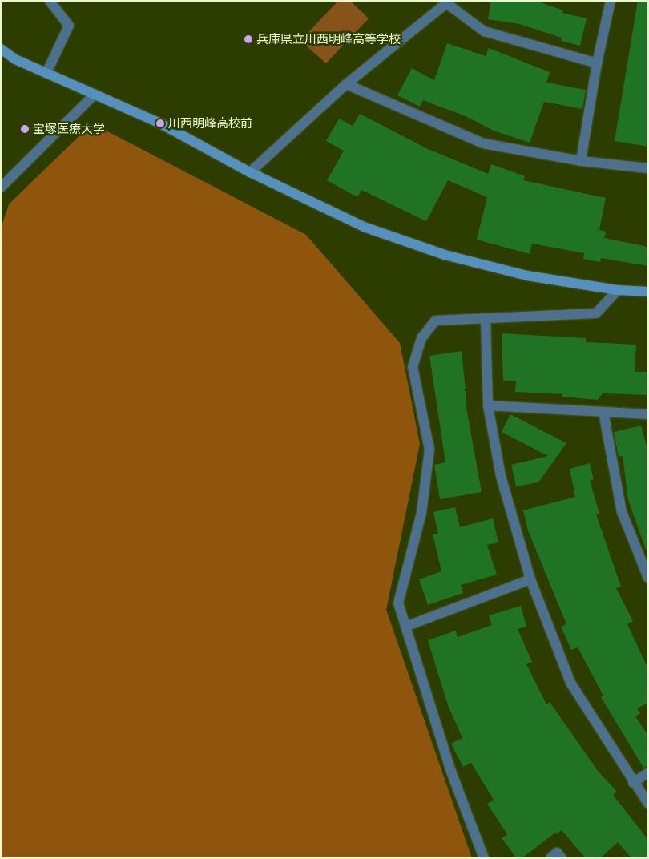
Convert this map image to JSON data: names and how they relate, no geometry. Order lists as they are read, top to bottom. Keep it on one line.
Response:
{"places":["兵庫県立川西明峰高等学校","川西明峰高校前","宝塚医療大学"]}
